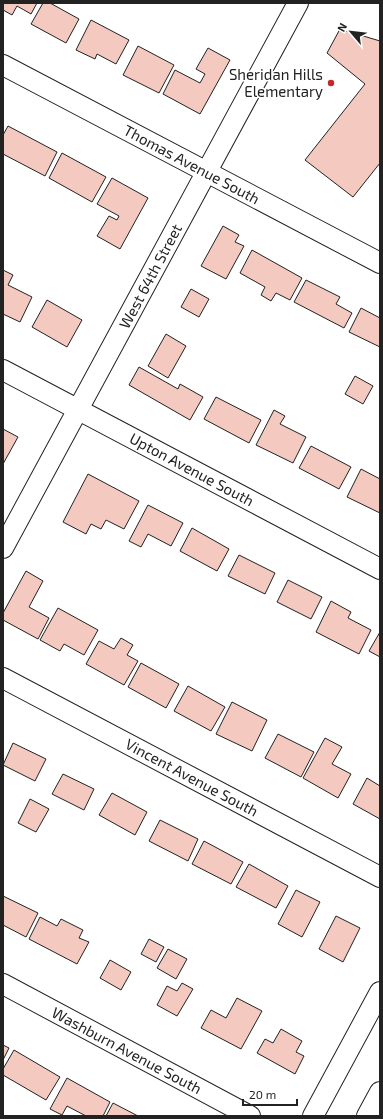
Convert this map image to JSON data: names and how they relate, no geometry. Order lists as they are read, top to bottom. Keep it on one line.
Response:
{"streets":{"street":["Thomas Avenue South","West 64th Street","Upton Avenue South","Vincent Avenue South","Washburn Avenue South"]},"crossings":[["Thomas Avenue South","West 64th Street"],["West 64th Street","Upton Avenue South"]],"places":["Sheridan Hills Elementary"],"scale_bar":"20 m","north":"top left"}
